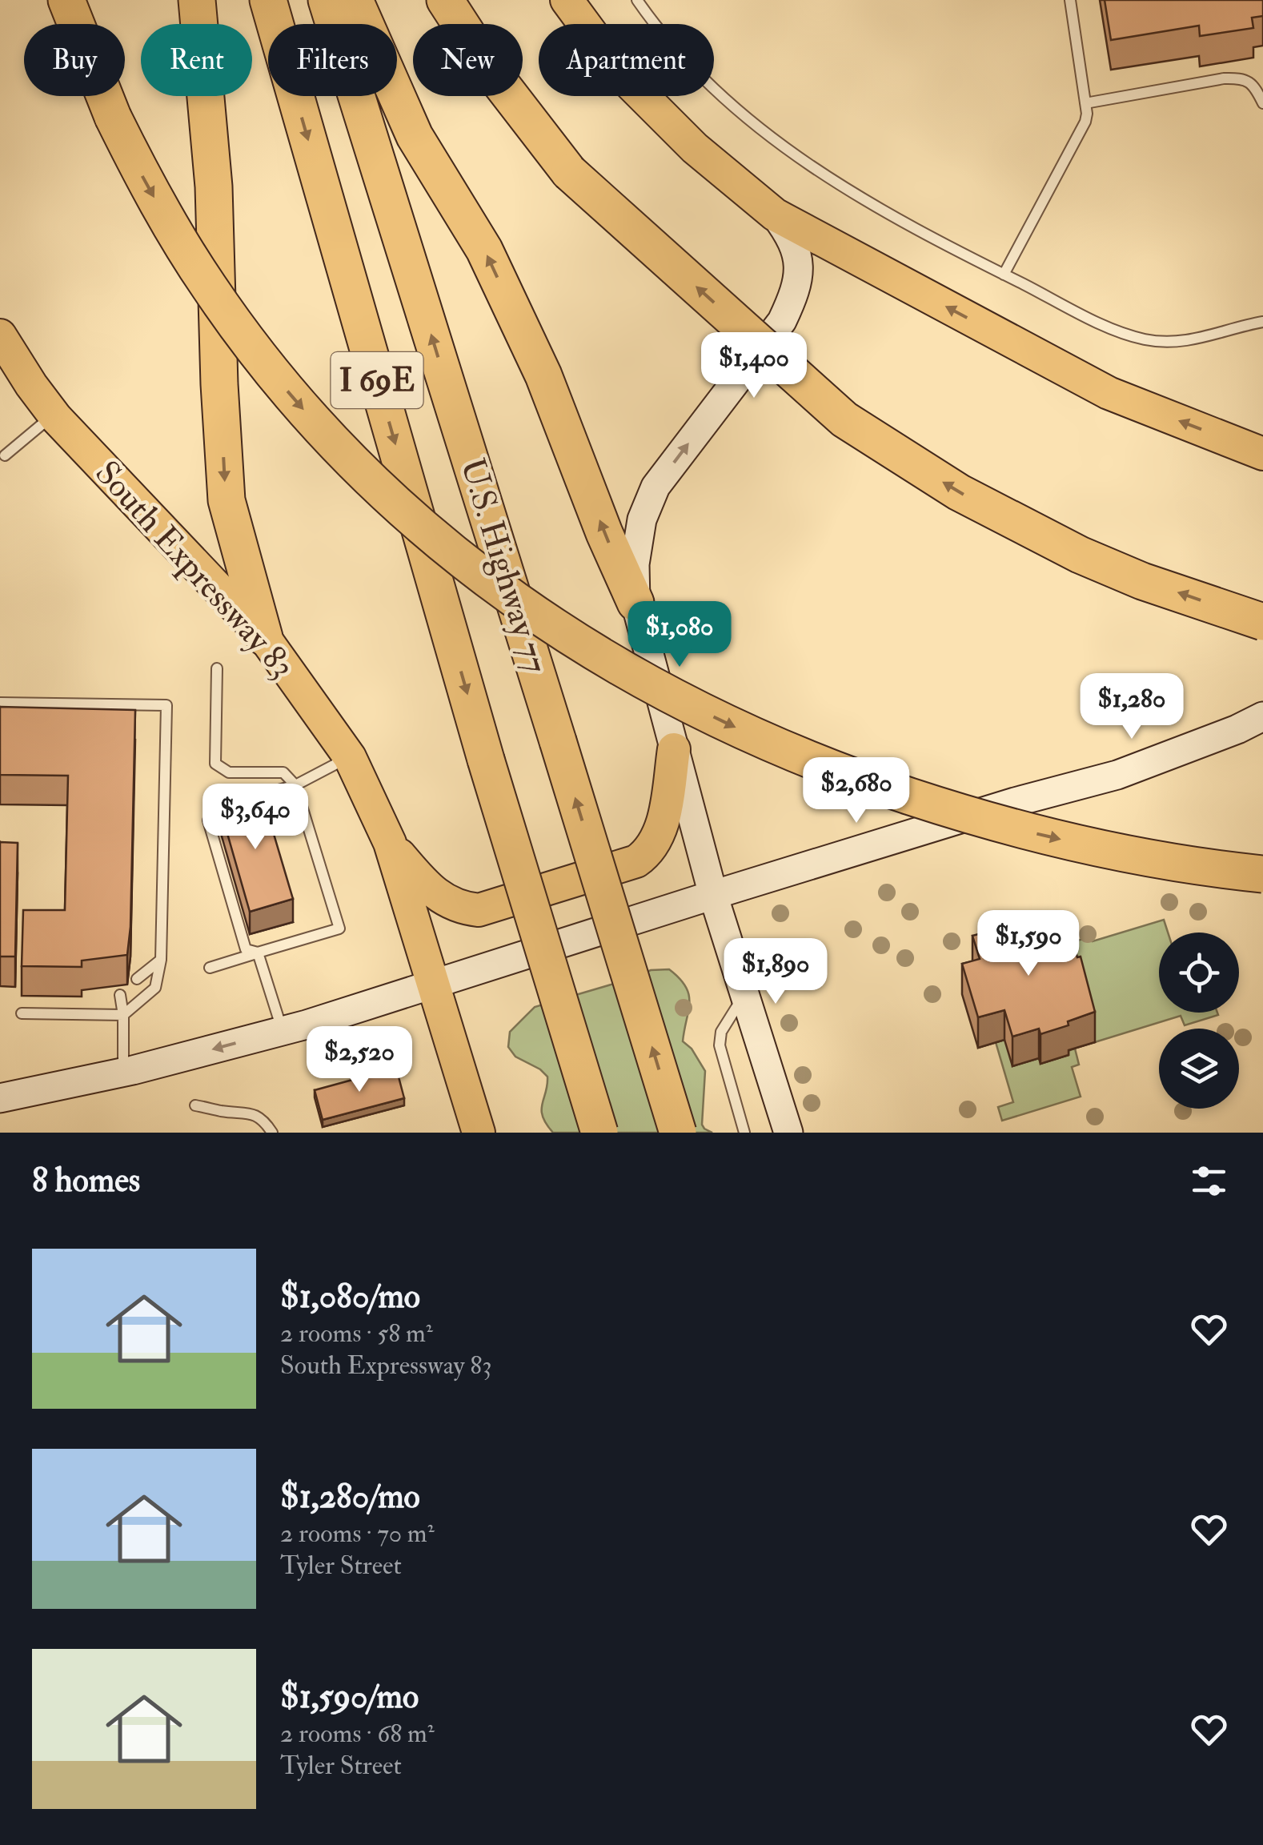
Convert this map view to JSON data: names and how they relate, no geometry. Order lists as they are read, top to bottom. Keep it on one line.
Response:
{"streets":{"highway":["I 69E","U.S. Highway 77"],"main road":["South Expressway 83"]},"page":{"chip":["Buy","Rent","Filters","New","Apartment"],"price":["$1,400","$1,080","$1,280","$2,680","$3,640","$1,590","$1,890","$2,520"],"heading":"8 homes","list":[{"name":"$1,080/mo","note":"2 rooms · 58 m² · South Expressway 83"},{"name":"$1,280/mo","note":"2 rooms · 70 m² · Tyler Street"},{"name":"$1,590/mo","note":"2 rooms · 68 m² · Tyler Street"}]}}
